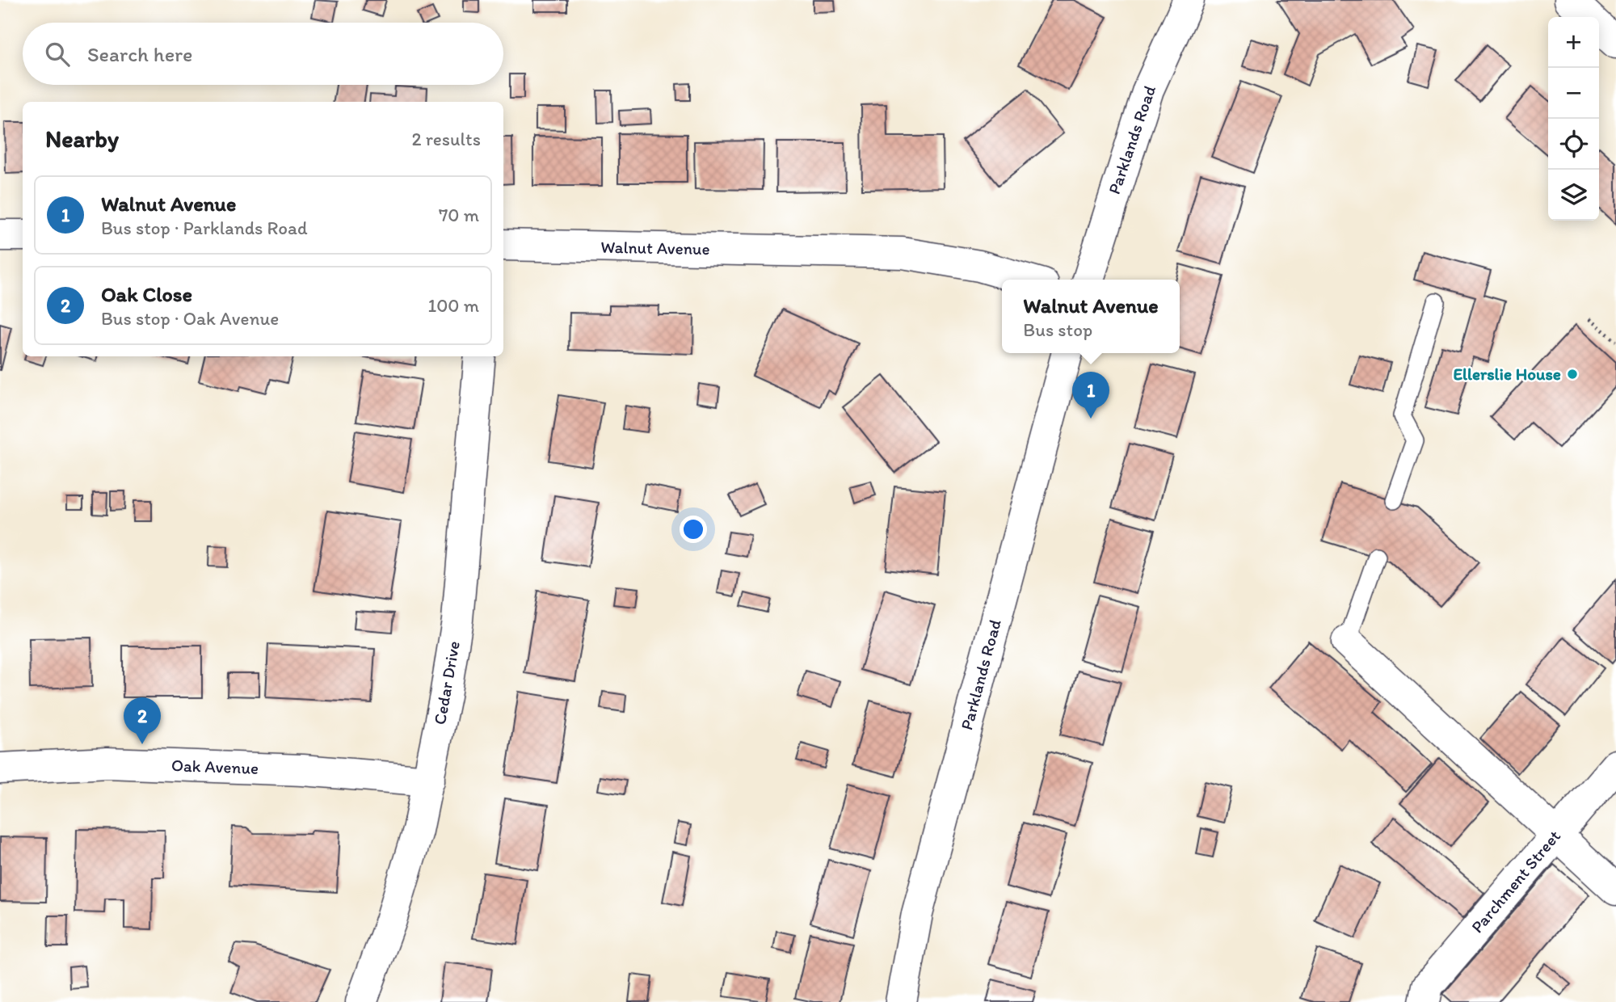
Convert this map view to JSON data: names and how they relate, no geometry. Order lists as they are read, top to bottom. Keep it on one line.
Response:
{"streets":{"street":["Parklands Road","Walnut Avenue","Cedar Drive","Oak Avenue","Parchment Street"]},"crossings":[["Cedar Drive","Oak Avenue"]],"places":["Ellerslie House"],"page":{"map_buttons":["+","−"],"search":"Search here","heading":["Nearby","2 results"],"list":[{"mark":"1","name":"Walnut Avenue","note":"Bus stop · Parklands Road","value":"70 m"},{"mark":"2","name":"Oak Close","note":"Bus stop · Oak Avenue","value":"100 m"}],"popup":["Walnut Avenue","Bus stop"],"pins":["1","2"]}}
